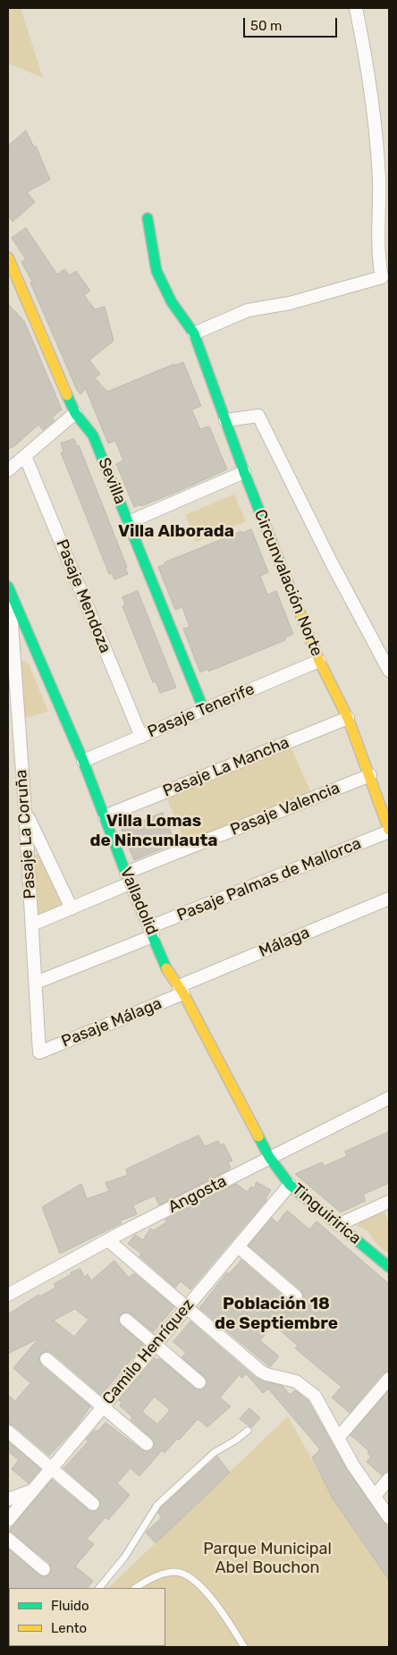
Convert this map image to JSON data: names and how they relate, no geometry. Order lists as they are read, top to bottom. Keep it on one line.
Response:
{"streets":{"street":["Sevilla","Circunvalación Norte","Pasaje Mendoza","Pasaje Tenerife","Pasaje La Mancha","Pasaje Valencia","Pasaje La Coruña","Pasaje Palmas de Mallorca","Valladolid","Málaga","Pasaje Málaga","Angosta","Tinguiririca","Camilo Henríquez"]},"crossings":[["Sevilla","Pasaje Tenerife"],["Circunvalación Norte","Pasaje Tenerife"],["Circunvalación Norte","Pasaje La Mancha"],["Circunvalación Norte","Pasaje Valencia"],["Circunvalación Norte","Pasaje Palmas de Mallorca"],["Pasaje Mendoza","Pasaje Tenerife"],["Pasaje Tenerife","Valladolid"],["Pasaje La Mancha","Valladolid"],["Pasaje Valencia","Pasaje La Coruña"],["Pasaje Valencia","Valladolid"],["Pasaje La Coruña","Pasaje Palmas de Mallorca"],["Pasaje La Coruña","Valladolid"],["Pasaje La Coruña","Pasaje Málaga"],["Pasaje Palmas de Mallorca","Valladolid"],["Valladolid","Málaga"],["Valladolid","Pasaje Málaga"],["Valladolid","Angosta"],["Valladolid","Tinguiririca"],["Málaga","Pasaje Málaga"],["Angosta","Tinguiririca"],["Tinguiririca","Camilo Henríquez"]],"districts":["Villa Alborada","Villa Lomas de Nincunlauta","Población 18 de Septiembre"],"parks":["Parque Municipal Abel Bouchon"],"legend":["Fluido","Lento"],"scale_bar":"50 m"}
